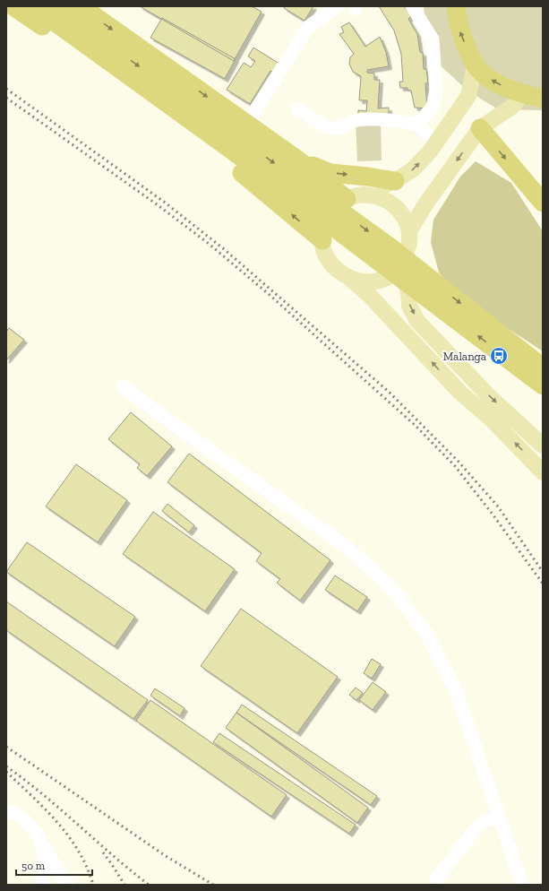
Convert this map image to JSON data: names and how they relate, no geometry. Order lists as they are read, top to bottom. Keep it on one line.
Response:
{"places":{"bus stop":["Malanga"]},"scale_bar":"50 m"}
